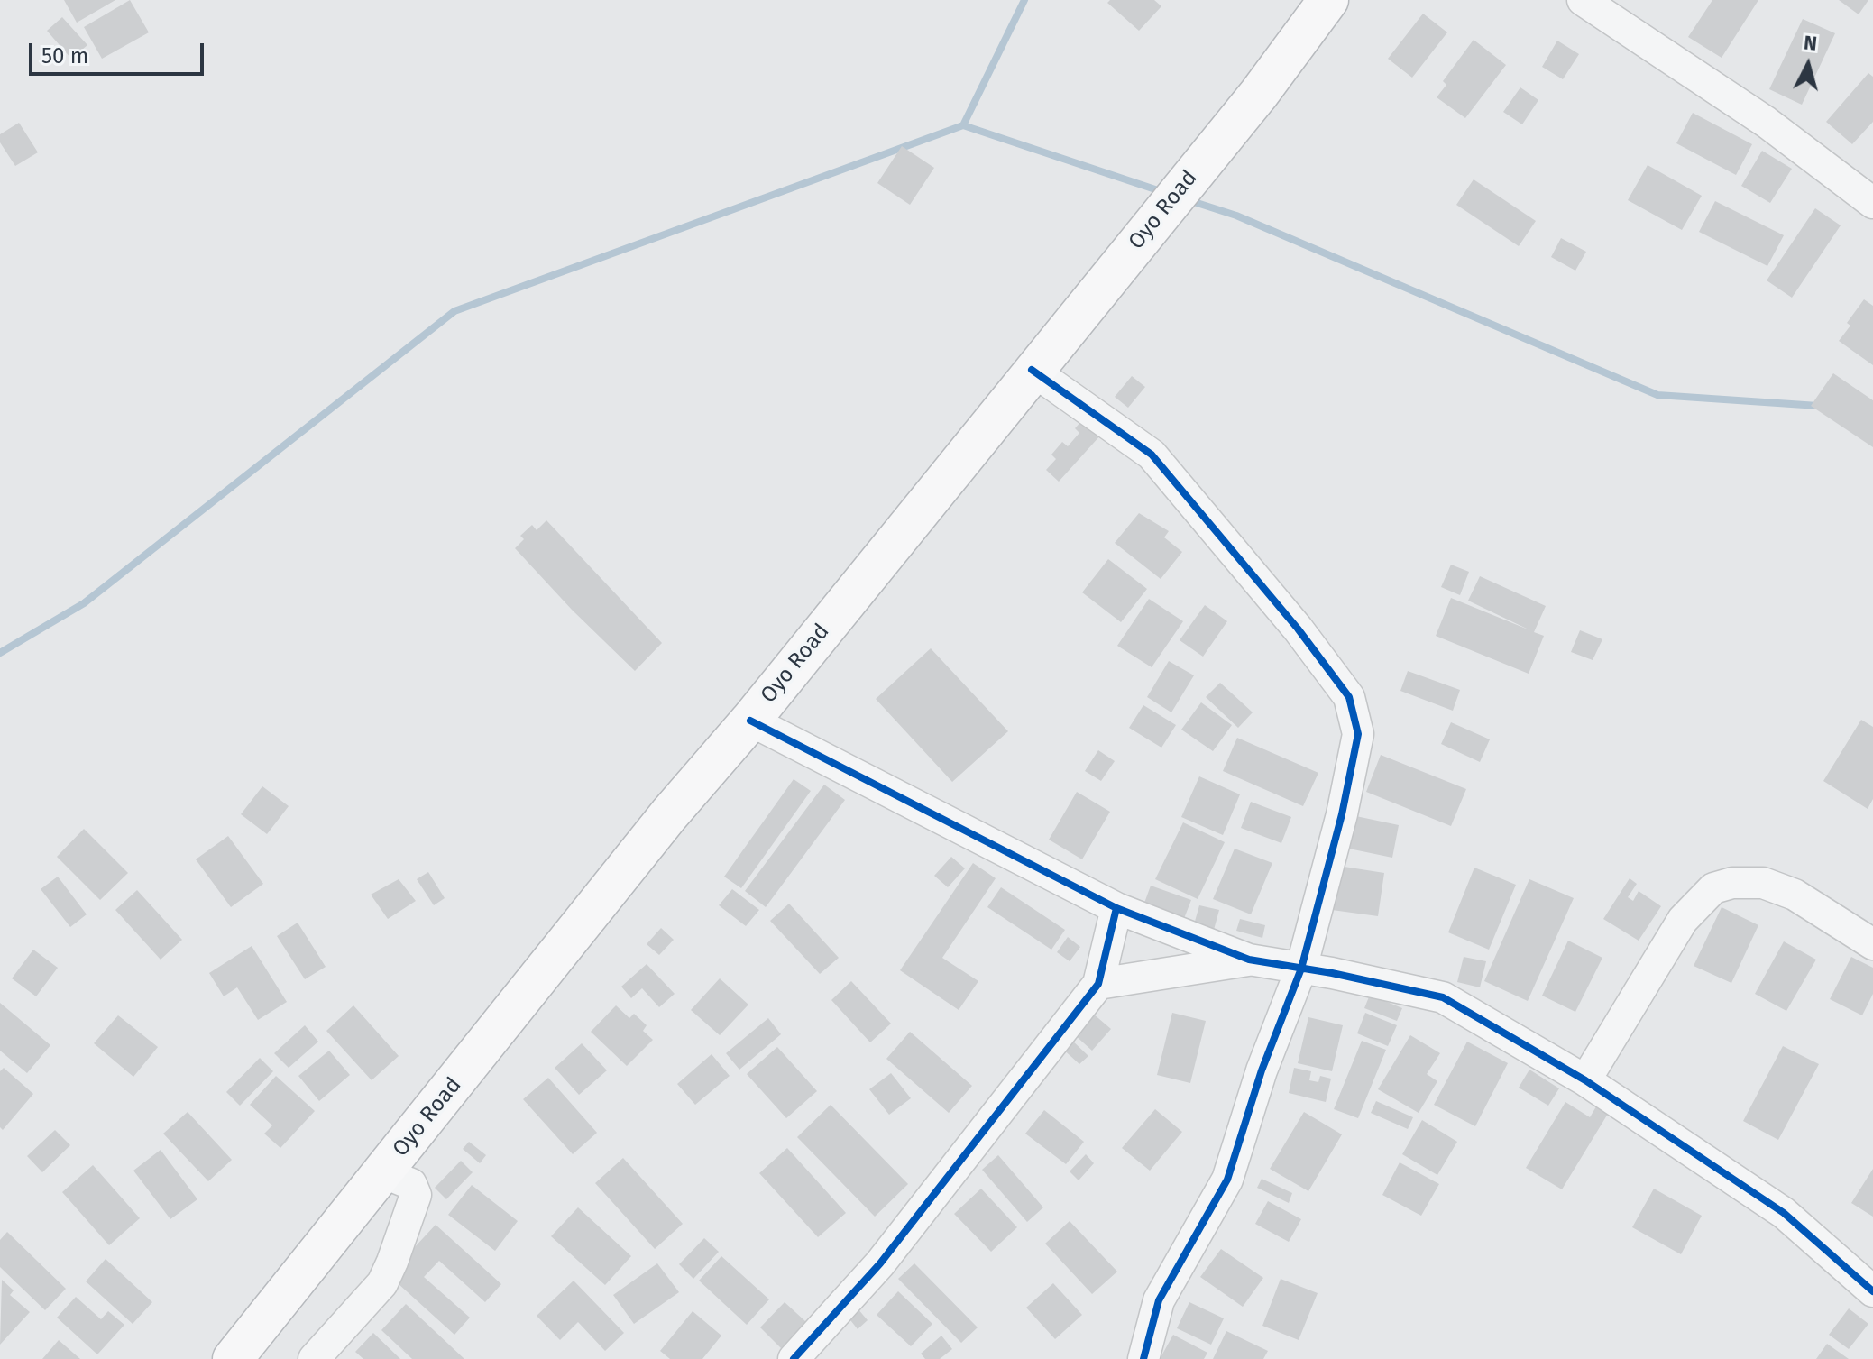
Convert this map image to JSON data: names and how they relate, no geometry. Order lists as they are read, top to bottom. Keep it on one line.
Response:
{"streets":{"highway":["Oyo Road"]},"scale_bar":"50 m","north":"top"}
